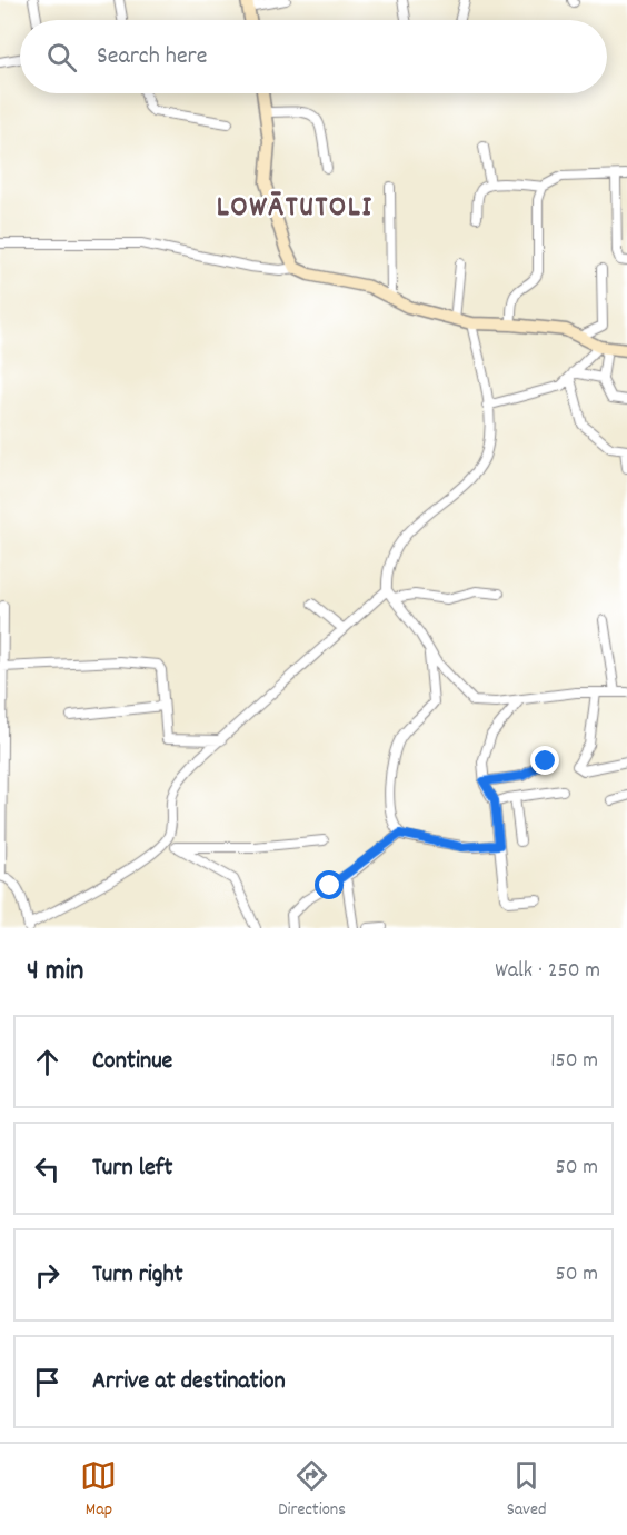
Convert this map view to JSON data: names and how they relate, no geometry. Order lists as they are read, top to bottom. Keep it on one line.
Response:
{"districts":["LOWĀTUTOLI"],"page":{"search":"Search here","heading":["4 min","Walk · 250 m"],"list":[["Continue","150 m"],["Turn left","50 m"],["Turn right","50 m"],"Arrive at destination"],"nav":["Map","Directions","Saved"]}}
